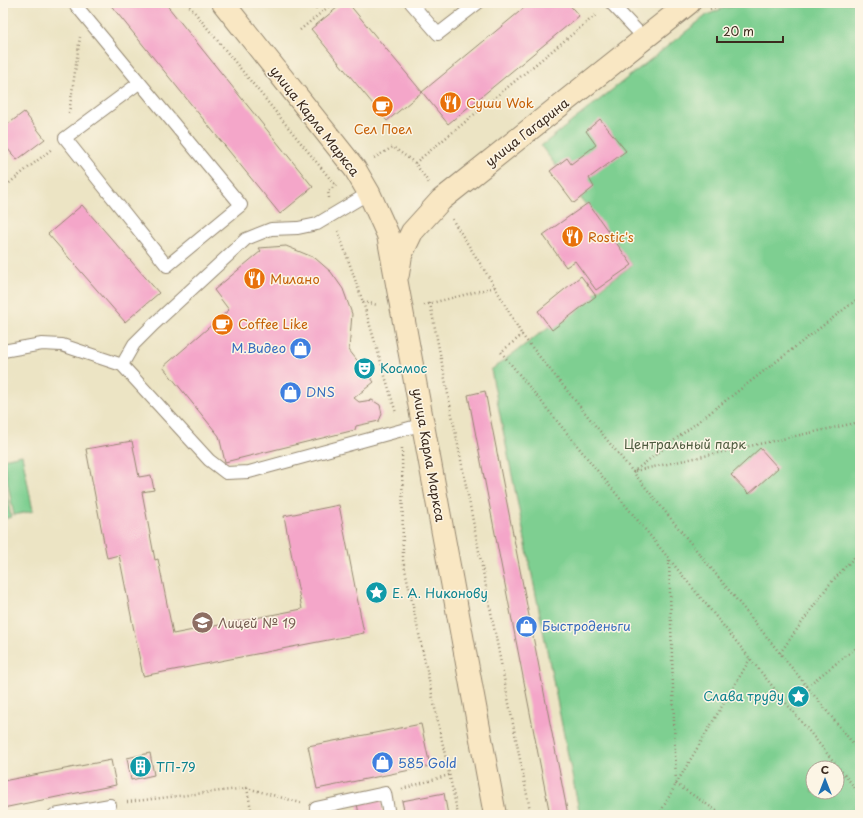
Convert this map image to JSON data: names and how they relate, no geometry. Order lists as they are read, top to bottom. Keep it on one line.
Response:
{"streets":{"main road":["улица Карла Маркса","улица Гагарина"]},"crossings":[["улица Карла Маркса","улица Гагарина"]],"parks":["Центральный парк"],"places":{"restaurant":["Суши Wok","Rostic's","Милано"],"cafe":["Сел Поел","Coffee Like"],"shop":["М.Видео","DNS","Быстроденьги","585 Gold"],"theatre":["Космос"],"place":["Е. А. Никонову","Слава труду"],"school or university":["Лицей № 19"],"building":["ТП-79"]},"scale_bar":"20 m","north":"top"}
